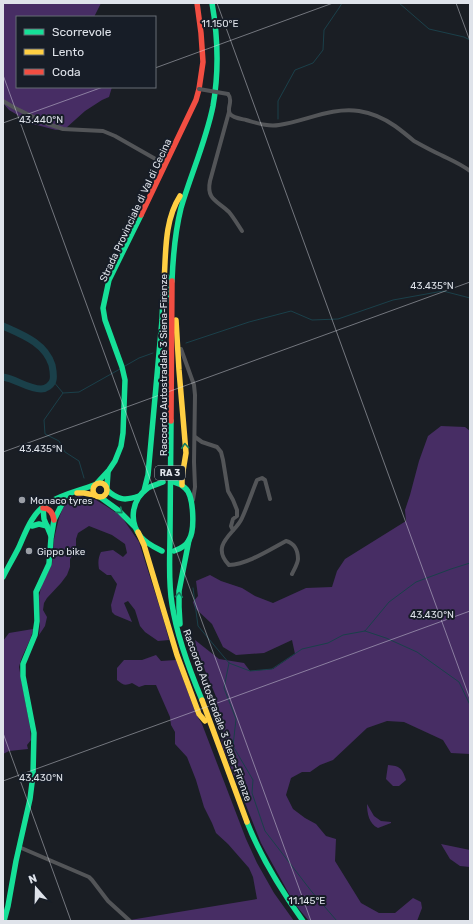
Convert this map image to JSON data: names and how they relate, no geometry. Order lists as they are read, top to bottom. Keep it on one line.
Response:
{"streets":{"main road":["Strada Provinciale di Val di Cecina","Raccordo Autostradale 3 Siena-Firenze","RA 3"]},"places":["Monaco tyres","Gippo bike"],"legend":["Scorrevole","Lento","Coda"],"north":"top","coordinates":["11.150°E","43.440°N","43.435°N","43.430°N","11.145°E"]}
